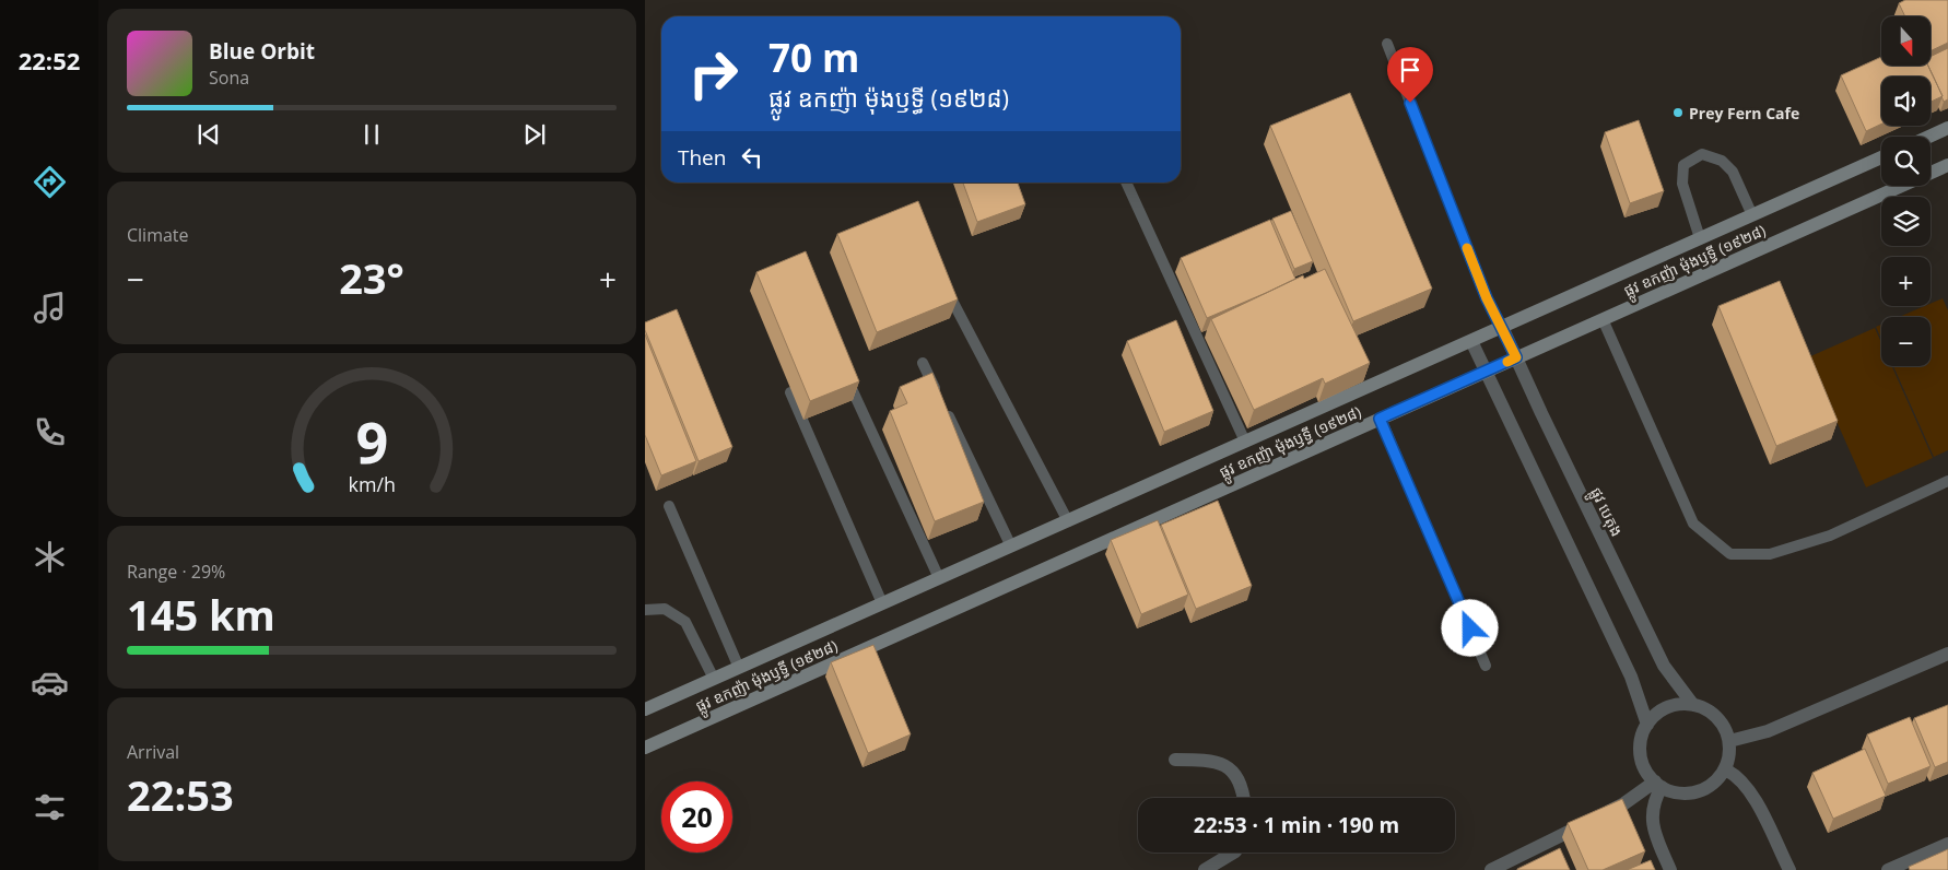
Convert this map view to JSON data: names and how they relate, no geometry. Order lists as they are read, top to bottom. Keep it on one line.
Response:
{"streets":{"main road":["ផ្លូវ ឧកញ៉ា ម៉ុងឫទ្ធី (១៩២៨)"],"street":["ផ្លូវ បេតុង"]},"crossings":[["ផ្លូវ ឧកញ៉ា ម៉ុងឫទ្ធី (១៩២៨)","ផ្លូវ បេតុង"]],"places":["Prey Fern Cafe"],"north":"bottom","page":{"tabs":"22:52","map_buttons":["+","−"],"turn":["70 m","ផ្លូវ ឧកញ៉ា ម៉ុងឫទ្ធី (១៩២៨)"],"song":["Blue Orbit","Sona"],"then":"Then","tile":["Climate",["Range · 29%","145 km"],["Arrival","22:53"]],"heat":["−","23°","+"],"limit":"20","trip":"22:53 · 1 min · 190 m","gauge":["9","km/h"]}}
